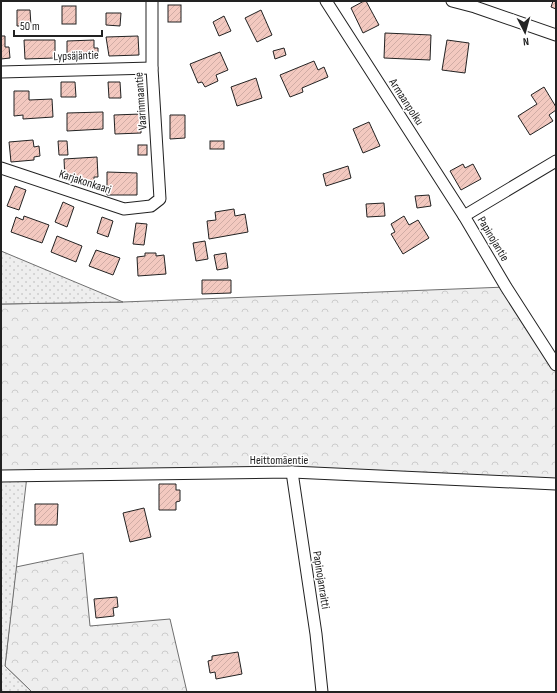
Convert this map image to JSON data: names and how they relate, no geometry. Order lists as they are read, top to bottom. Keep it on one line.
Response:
{"streets":{"street":["Lypsäjäntie","Vaarinmaantie","Armaanpolku","Karjakonkaari","Papinojantie","Heittomäentie","Papinojanraitti"]},"crossings":[["Lypsäjäntie","Vaarinmaantie"],["Vaarinmaantie","Karjakonkaari"],["Armaanpolku","Papinojantie"],["Heittomäentie","Papinojanraitti"]],"scale_bar":"50 m","north":"bottom"}
